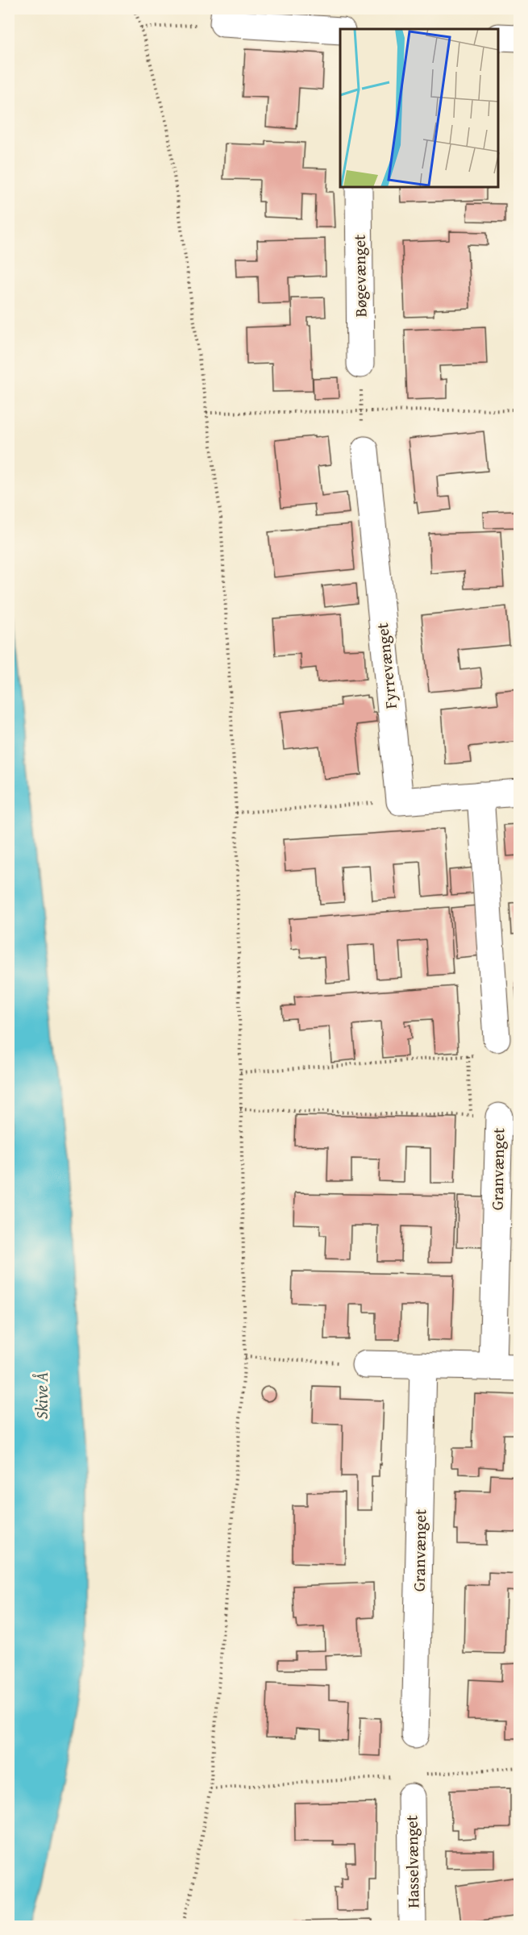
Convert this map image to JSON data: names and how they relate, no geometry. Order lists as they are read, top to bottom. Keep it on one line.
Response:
{"streets":{"street":["Bøgevænget","Fyrrevænget","Granvænget","Hasselvænget"]},"water":["Skive Å"]}
